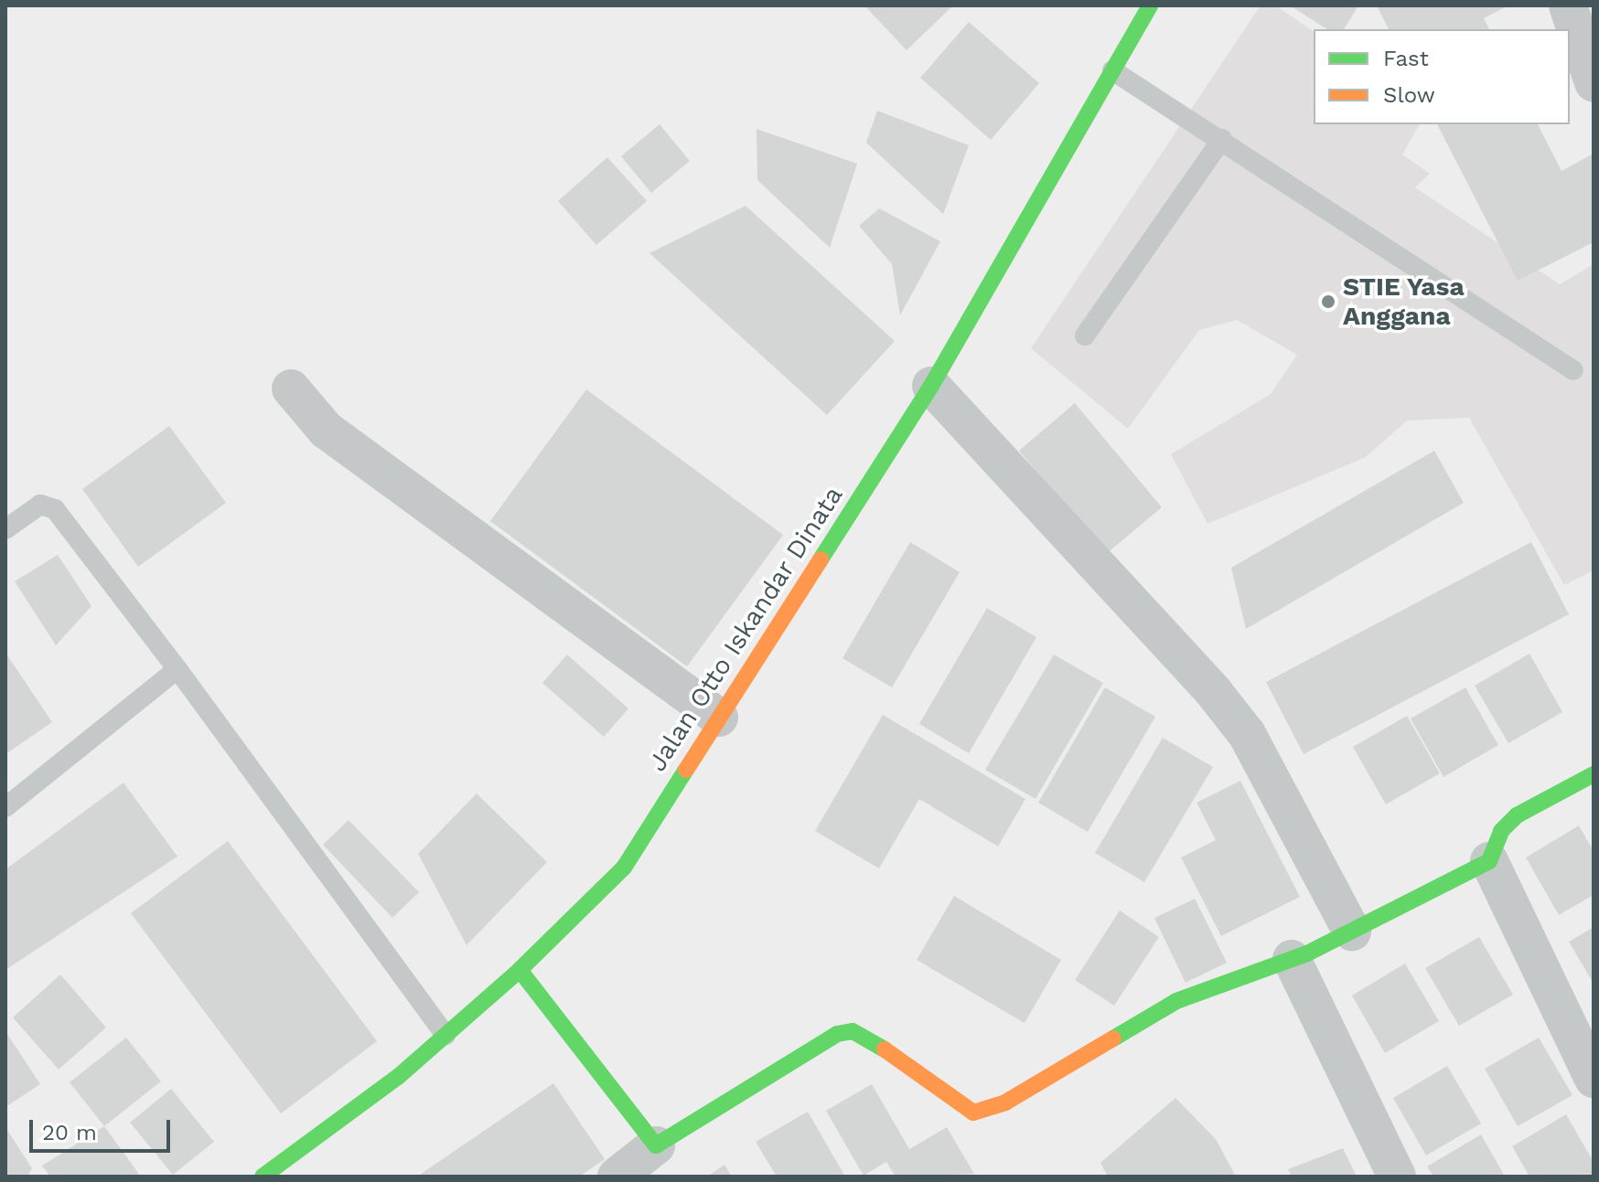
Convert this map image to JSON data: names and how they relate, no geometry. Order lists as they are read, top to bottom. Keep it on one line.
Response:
{"streets":{"main road":["Jalan Otto Iskandar Dinata"]},"places":["STIE Yasa Anggana"],"legend":["Fast","Slow"],"scale_bar":"20 m"}
